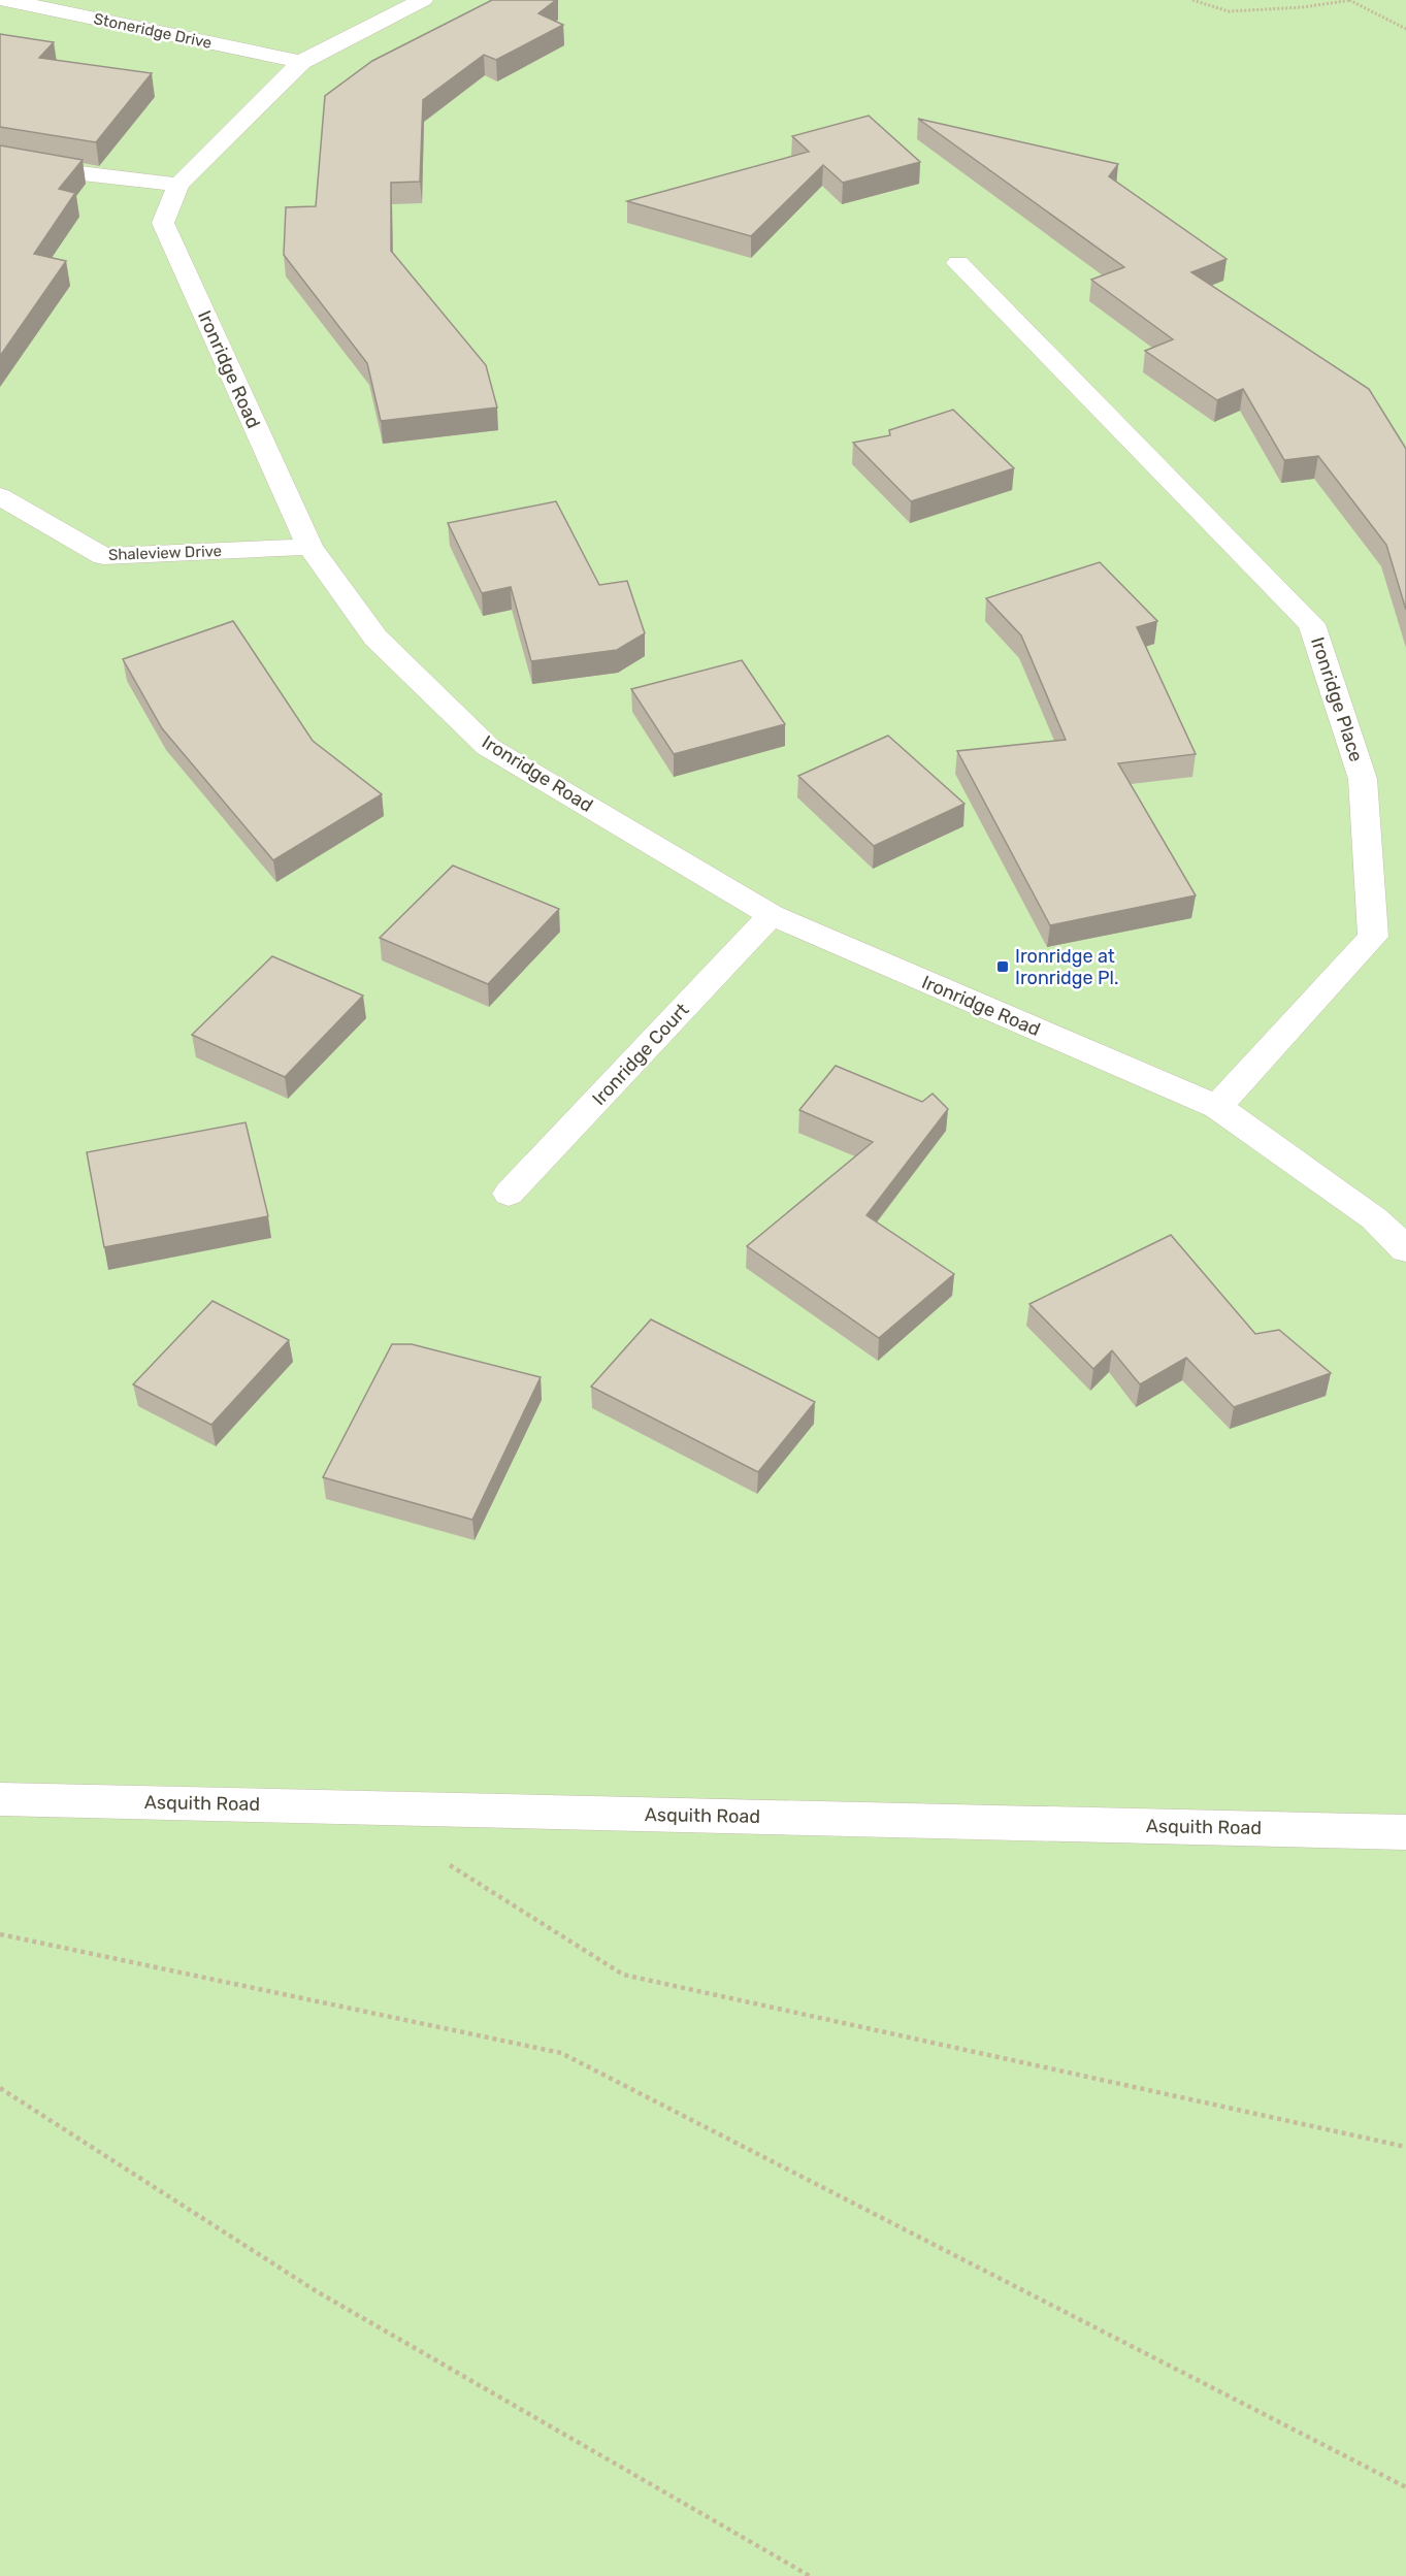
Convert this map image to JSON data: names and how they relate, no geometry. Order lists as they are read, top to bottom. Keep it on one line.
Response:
{"streets":{"street":["Stoneridge Drive","Ironridge Road","Shaleview Drive","Ironridge Place","Ironridge Court","Asquith Road"]},"crossings":[["Stoneridge Drive","Ironridge Road"],["Ironridge Road","Shaleview Drive"],["Ironridge Road","Ironridge Place"],["Ironridge Road","Ironridge Court"]],"places":{"transit":["Ironridge at Ironridge Pl."]}}
